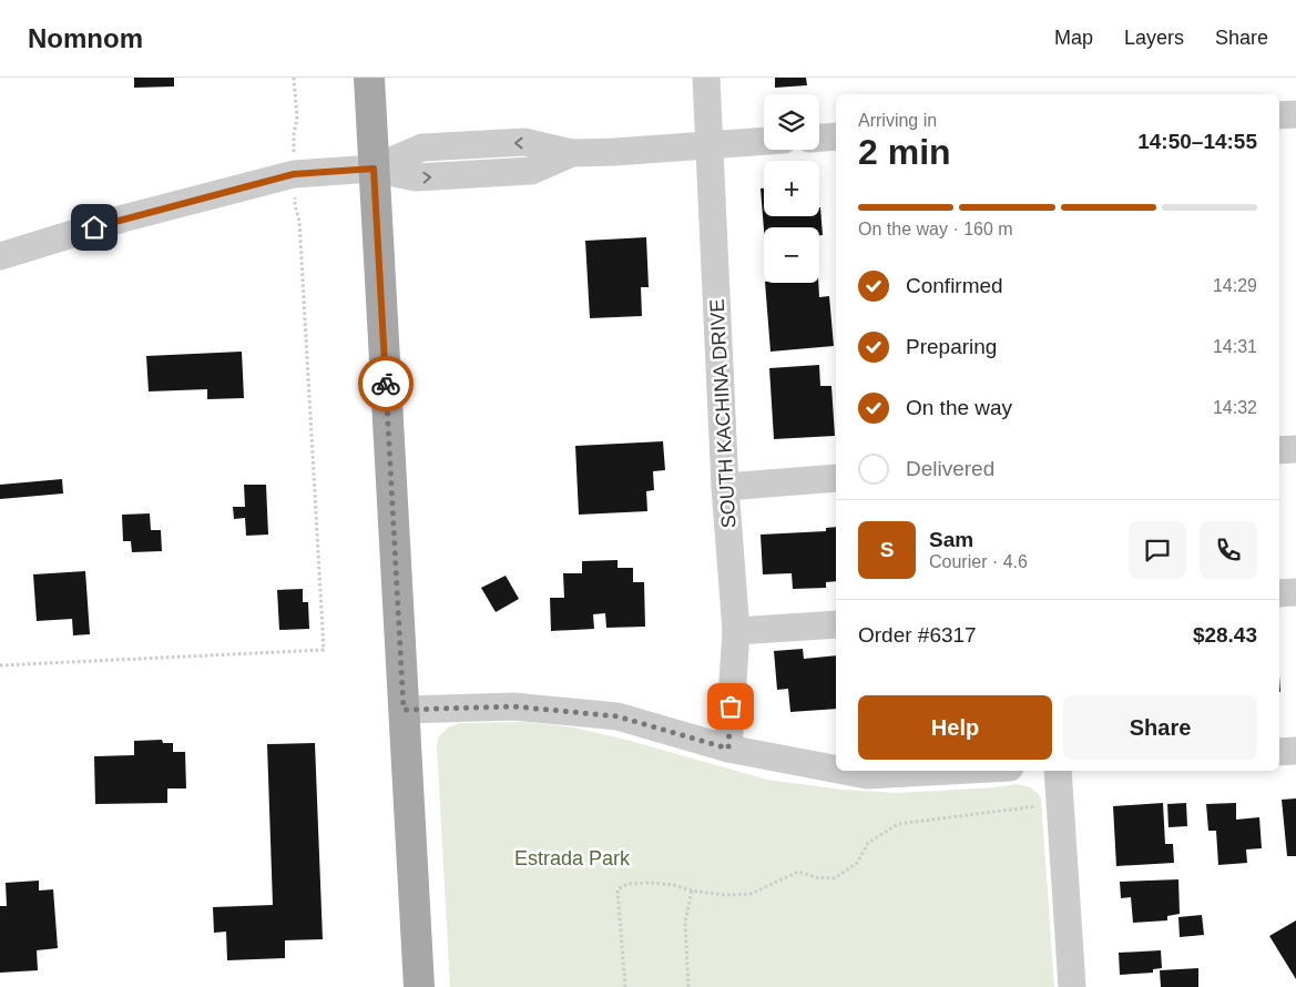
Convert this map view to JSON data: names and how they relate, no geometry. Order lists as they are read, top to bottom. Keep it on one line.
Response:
{"streets":{"street":["SOUTH KACHINA DRIVE"]},"parks":["Estrada Park"],"page":{"header":"Nomnom","nav":["Map","Layers","Share"],"map_buttons":["+","−"],"heading":["2 min","Arriving in","14:50–14:55"],"panel":["Sam","Courier · 4.6","Order #6317","$28.43"],"bar":"On the way · 160 m","list":[["Confirmed","14:29"],["Preparing","14:31"],["On the way","14:32"],"Delivered"],"round":"S","buttons":["Help","Share"]}}
